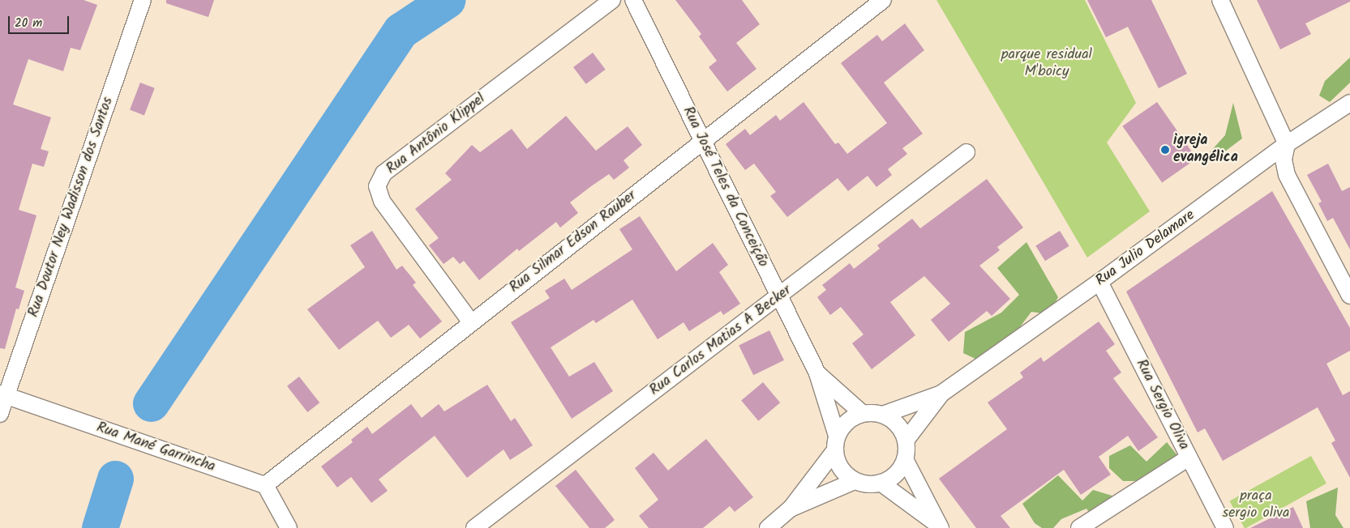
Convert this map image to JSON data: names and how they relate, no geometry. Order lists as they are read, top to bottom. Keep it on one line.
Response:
{"streets":{"street":["Rua Antônio Klippel","Rua José Teles da Conceição","Rua Doutor Ney Wadisson dos Santos","Rua Silmar Edson Rauber","Rua Julio Delamare","Rua Carlos Matias A Becker","Rua Sergio Oliva","Rua Mané Garrincha"]},"crossings":[["Rua Antônio Klippel","Rua Silmar Edson Rauber"],["Rua José Teles da Conceição","Rua Silmar Edson Rauber"],["Rua José Teles da Conceição","Rua Julio Delamare"],["Rua José Teles da Conceição","Rua Carlos Matias A Becker"],["Rua Doutor Ney Wadisson dos Santos","Rua Mané Garrincha"],["Rua Silmar Edson Rauber","Rua Mané Garrincha"],["Rua Julio Delamare","Rua Sergio Oliva"]],"parks":["parque residual M'boicy","praça sergio oliva"],"places":["igreja evangélica"],"scale_bar":"20 m"}
